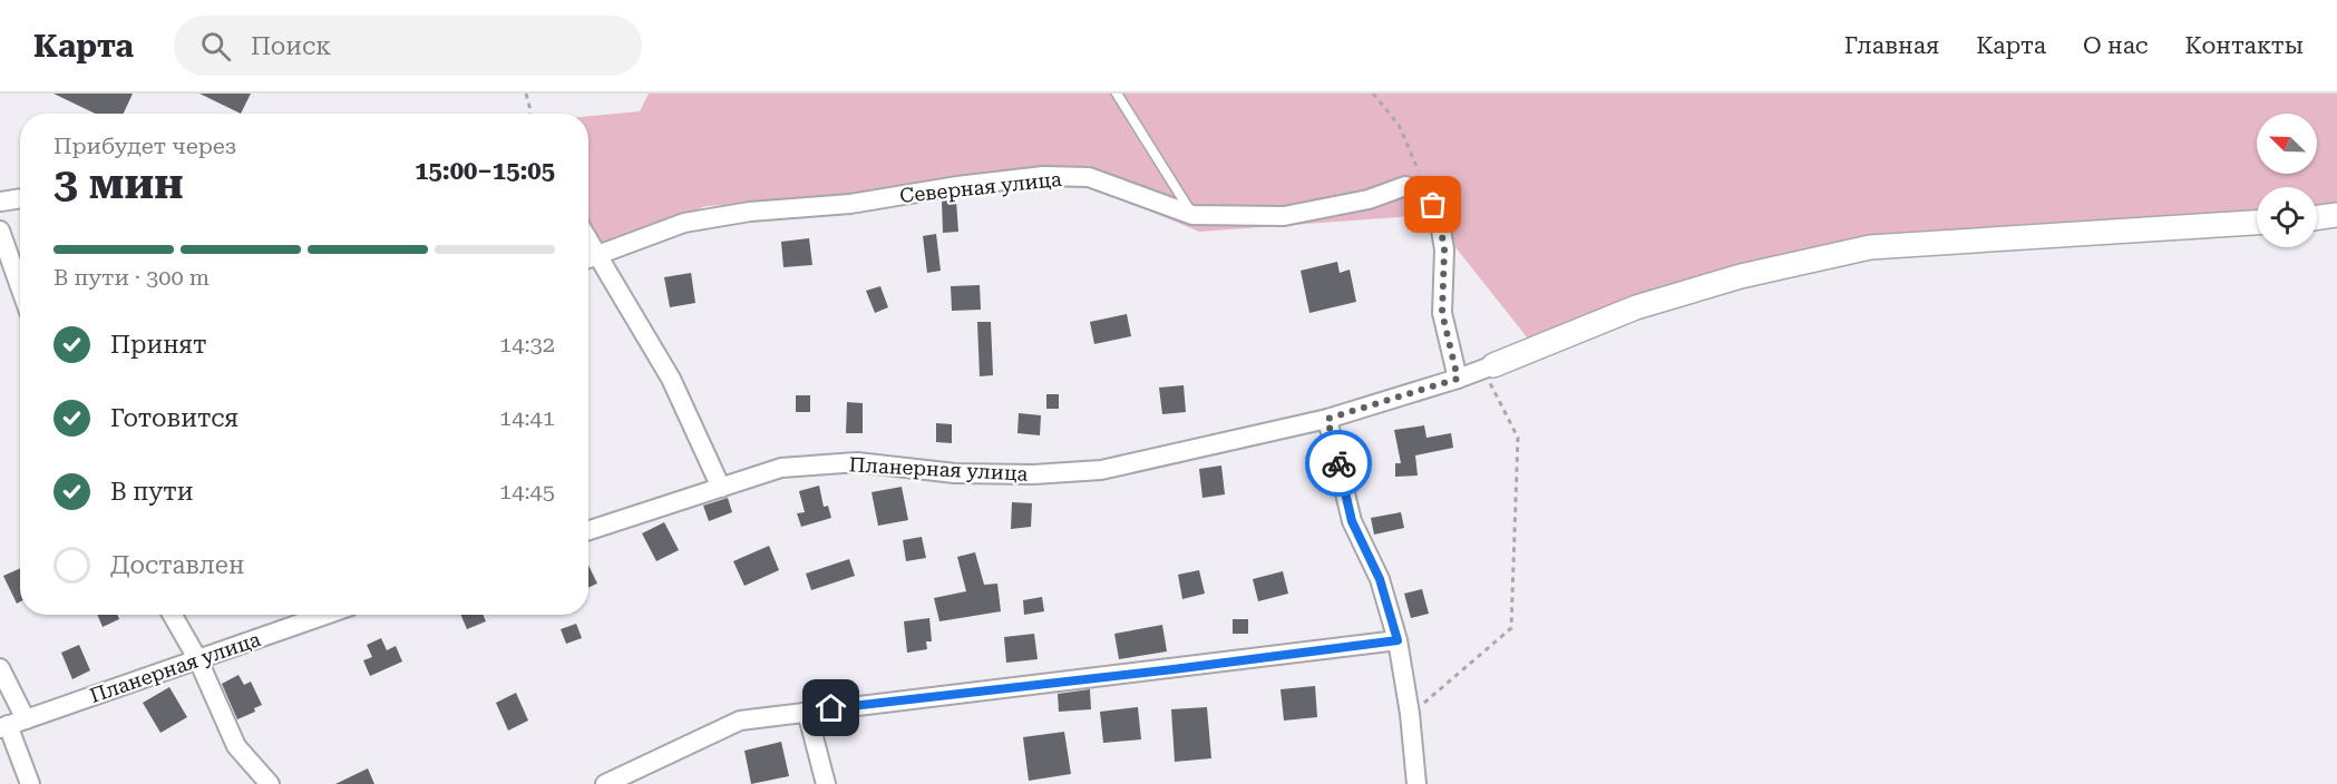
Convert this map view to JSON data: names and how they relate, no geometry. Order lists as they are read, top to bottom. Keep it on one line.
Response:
{"streets":{"street":["Северная улица","Планерная улица"]},"north":"top left","page":{"header":"Карта","search":"Поиск","nav":["Главная","Карта","О нас","Контакты"],"heading":["3 мин","Прибудет через","15:00–15:05"],"bar":"В пути · 300 m","list":[["Принят","14:32"],["Готовится","14:41"],["В пути","14:45"],"Доставлен"]}}
